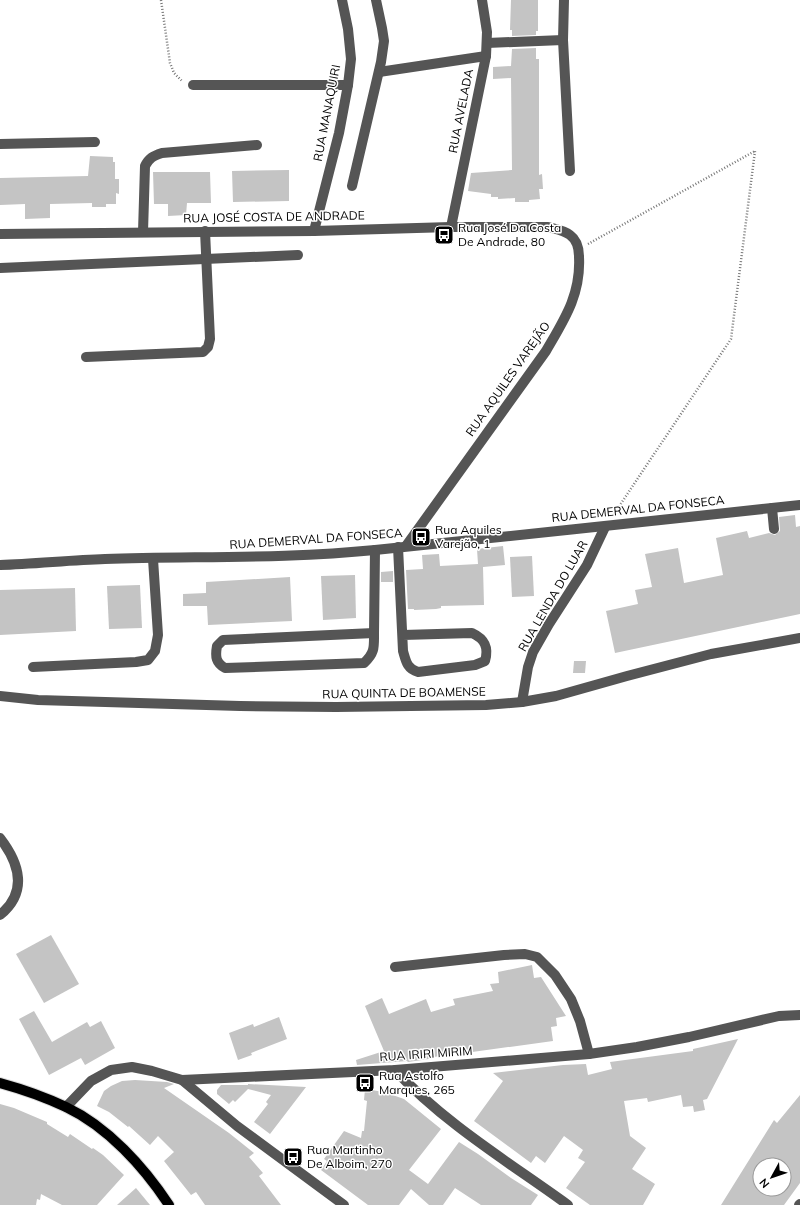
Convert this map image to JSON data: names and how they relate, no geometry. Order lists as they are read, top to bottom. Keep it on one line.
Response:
{"streets":{"street":["RUA AVELADA","RUA MANAQUIRI","RUA JOSÉ COSTA DE ANDRADE","RUA AQUILES VAREJÃO","RUA DEMERVAL DA FONSECA","RUA LENDA DO LUAR","RUA QUINTA DE BOAMENSE","RUA IRIRI MIRIM"]},"crossings":[["RUA AVELADA","RUA JOSÉ COSTA DE ANDRADE"],["RUA MANAQUIRI","RUA JOSÉ COSTA DE ANDRADE"],["RUA JOSÉ COSTA DE ANDRADE","RUA AQUILES VAREJÃO"],["RUA AQUILES VAREJÃO","RUA DEMERVAL DA FONSECA"],["RUA DEMERVAL DA FONSECA","RUA LENDA DO LUAR"],["RUA LENDA DO LUAR","RUA QUINTA DE BOAMENSE"]],"places":{"bus stop":["Rua José Da Costa De Andrade, 80","Rua Aquiles Varejão, 1","Rua Astolfo Marques, 265","Rua Martinho De Alboim, 270"]},"north":"bottom left"}
